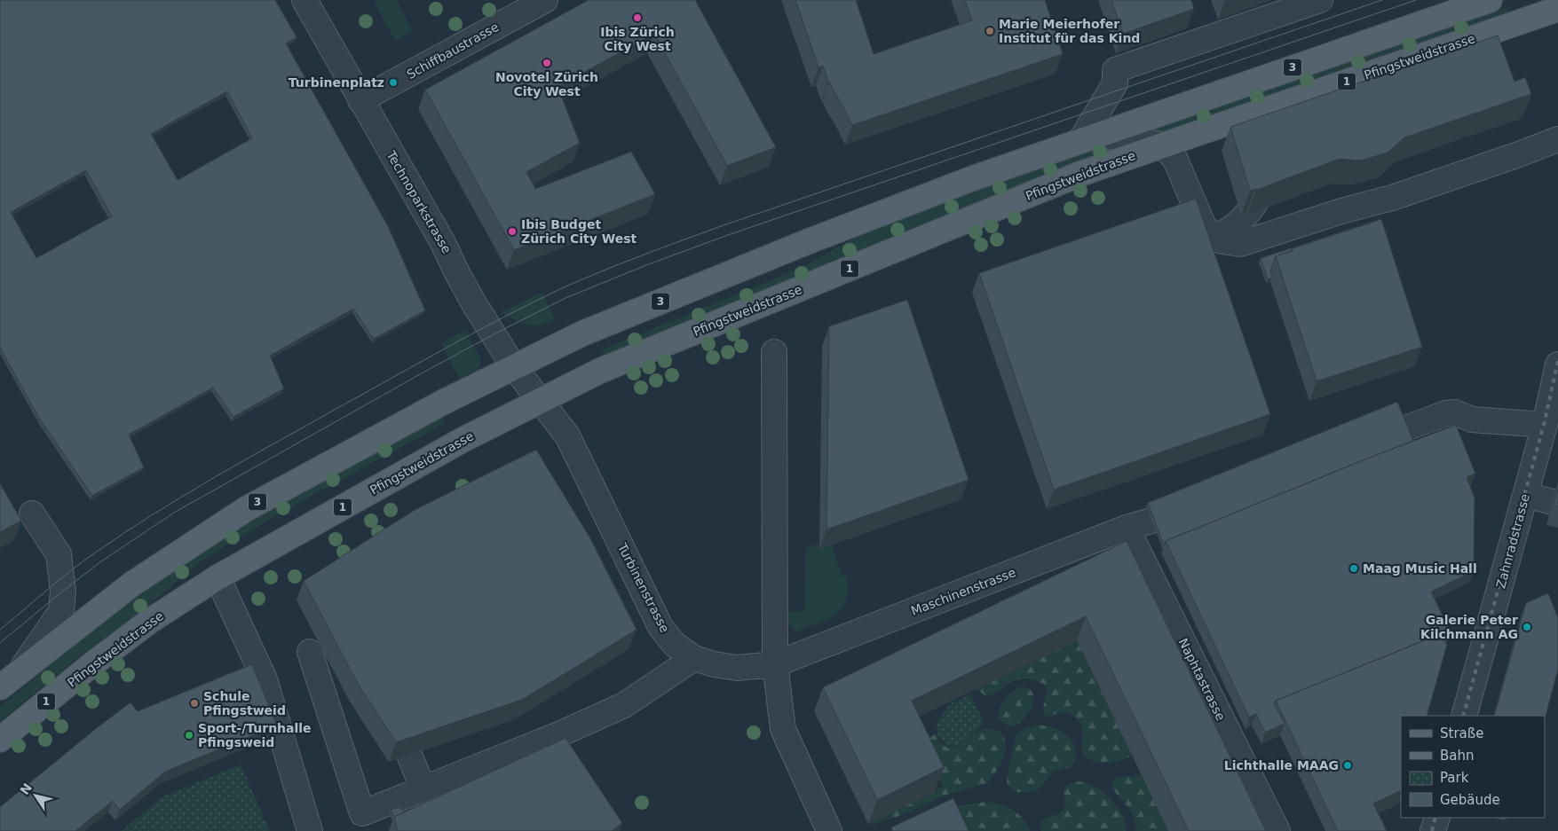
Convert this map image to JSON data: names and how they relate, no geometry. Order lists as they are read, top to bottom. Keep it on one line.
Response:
{"streets":{"main road":["Pfingstweidstrasse","3","1"],"street":["Schiffbaustrasse","Technoparkstrasse","Zahnradstrasse","Turbinenstrasse","Maschinenstrasse","Naphtastrasse"]},"crossings":[["Schiffbaustrasse","Technoparkstrasse"],["Pfingstweidstrasse","Technoparkstrasse"],["Pfingstweidstrasse","Turbinenstrasse"],["3","Technoparkstrasse"],["Technoparkstrasse","Turbinenstrasse"],["Turbinenstrasse","Maschinenstrasse"],["Maschinenstrasse","Naphtastrasse"]],"places":["Ibis Zürich City West","Marie Meierhofer Institut für das Kind","Novotel Zürich City West","Turbinenplatz","Ibis Budget Zürich City West","Maag Music Hall","Galerie Peter Kilchmann AG","Schule Pfingstweid","Sport-/Turnhalle Pfingsweid","Lichthalle MAAG"],"legend":["Straße","Bahn","Park","Gebäude"],"north":"top left"}
